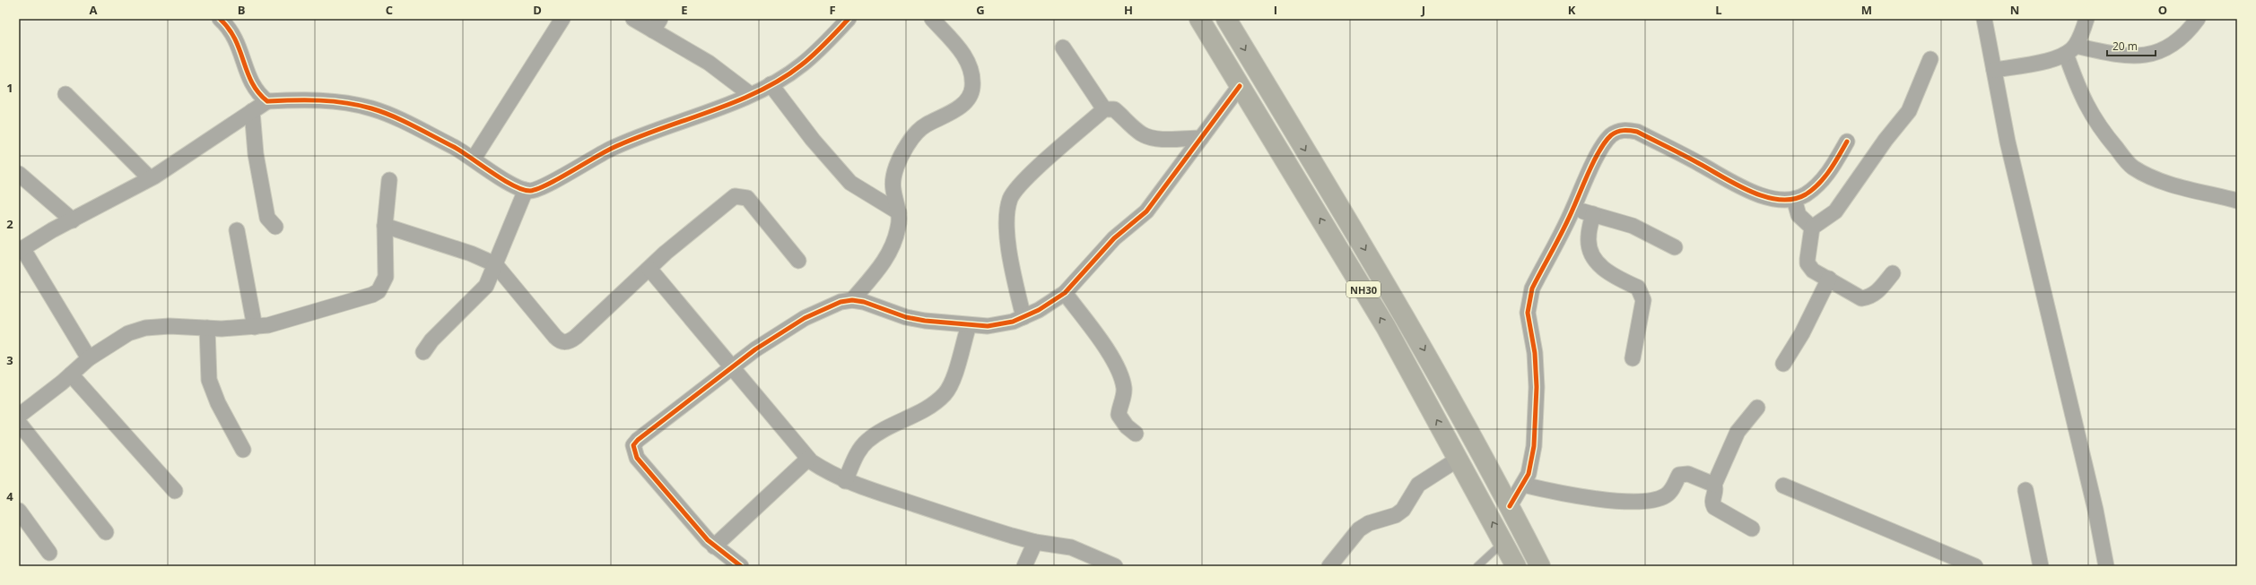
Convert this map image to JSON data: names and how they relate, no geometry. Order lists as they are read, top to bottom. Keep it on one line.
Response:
{"streets":{"highway":["NH30"]},"scale_bar":"20 m","grid":{"columns":["A","B","C","D","E","F","G","H","I","J","K","L","M","N","O"],"rows":["1","2","3","4"]}}
